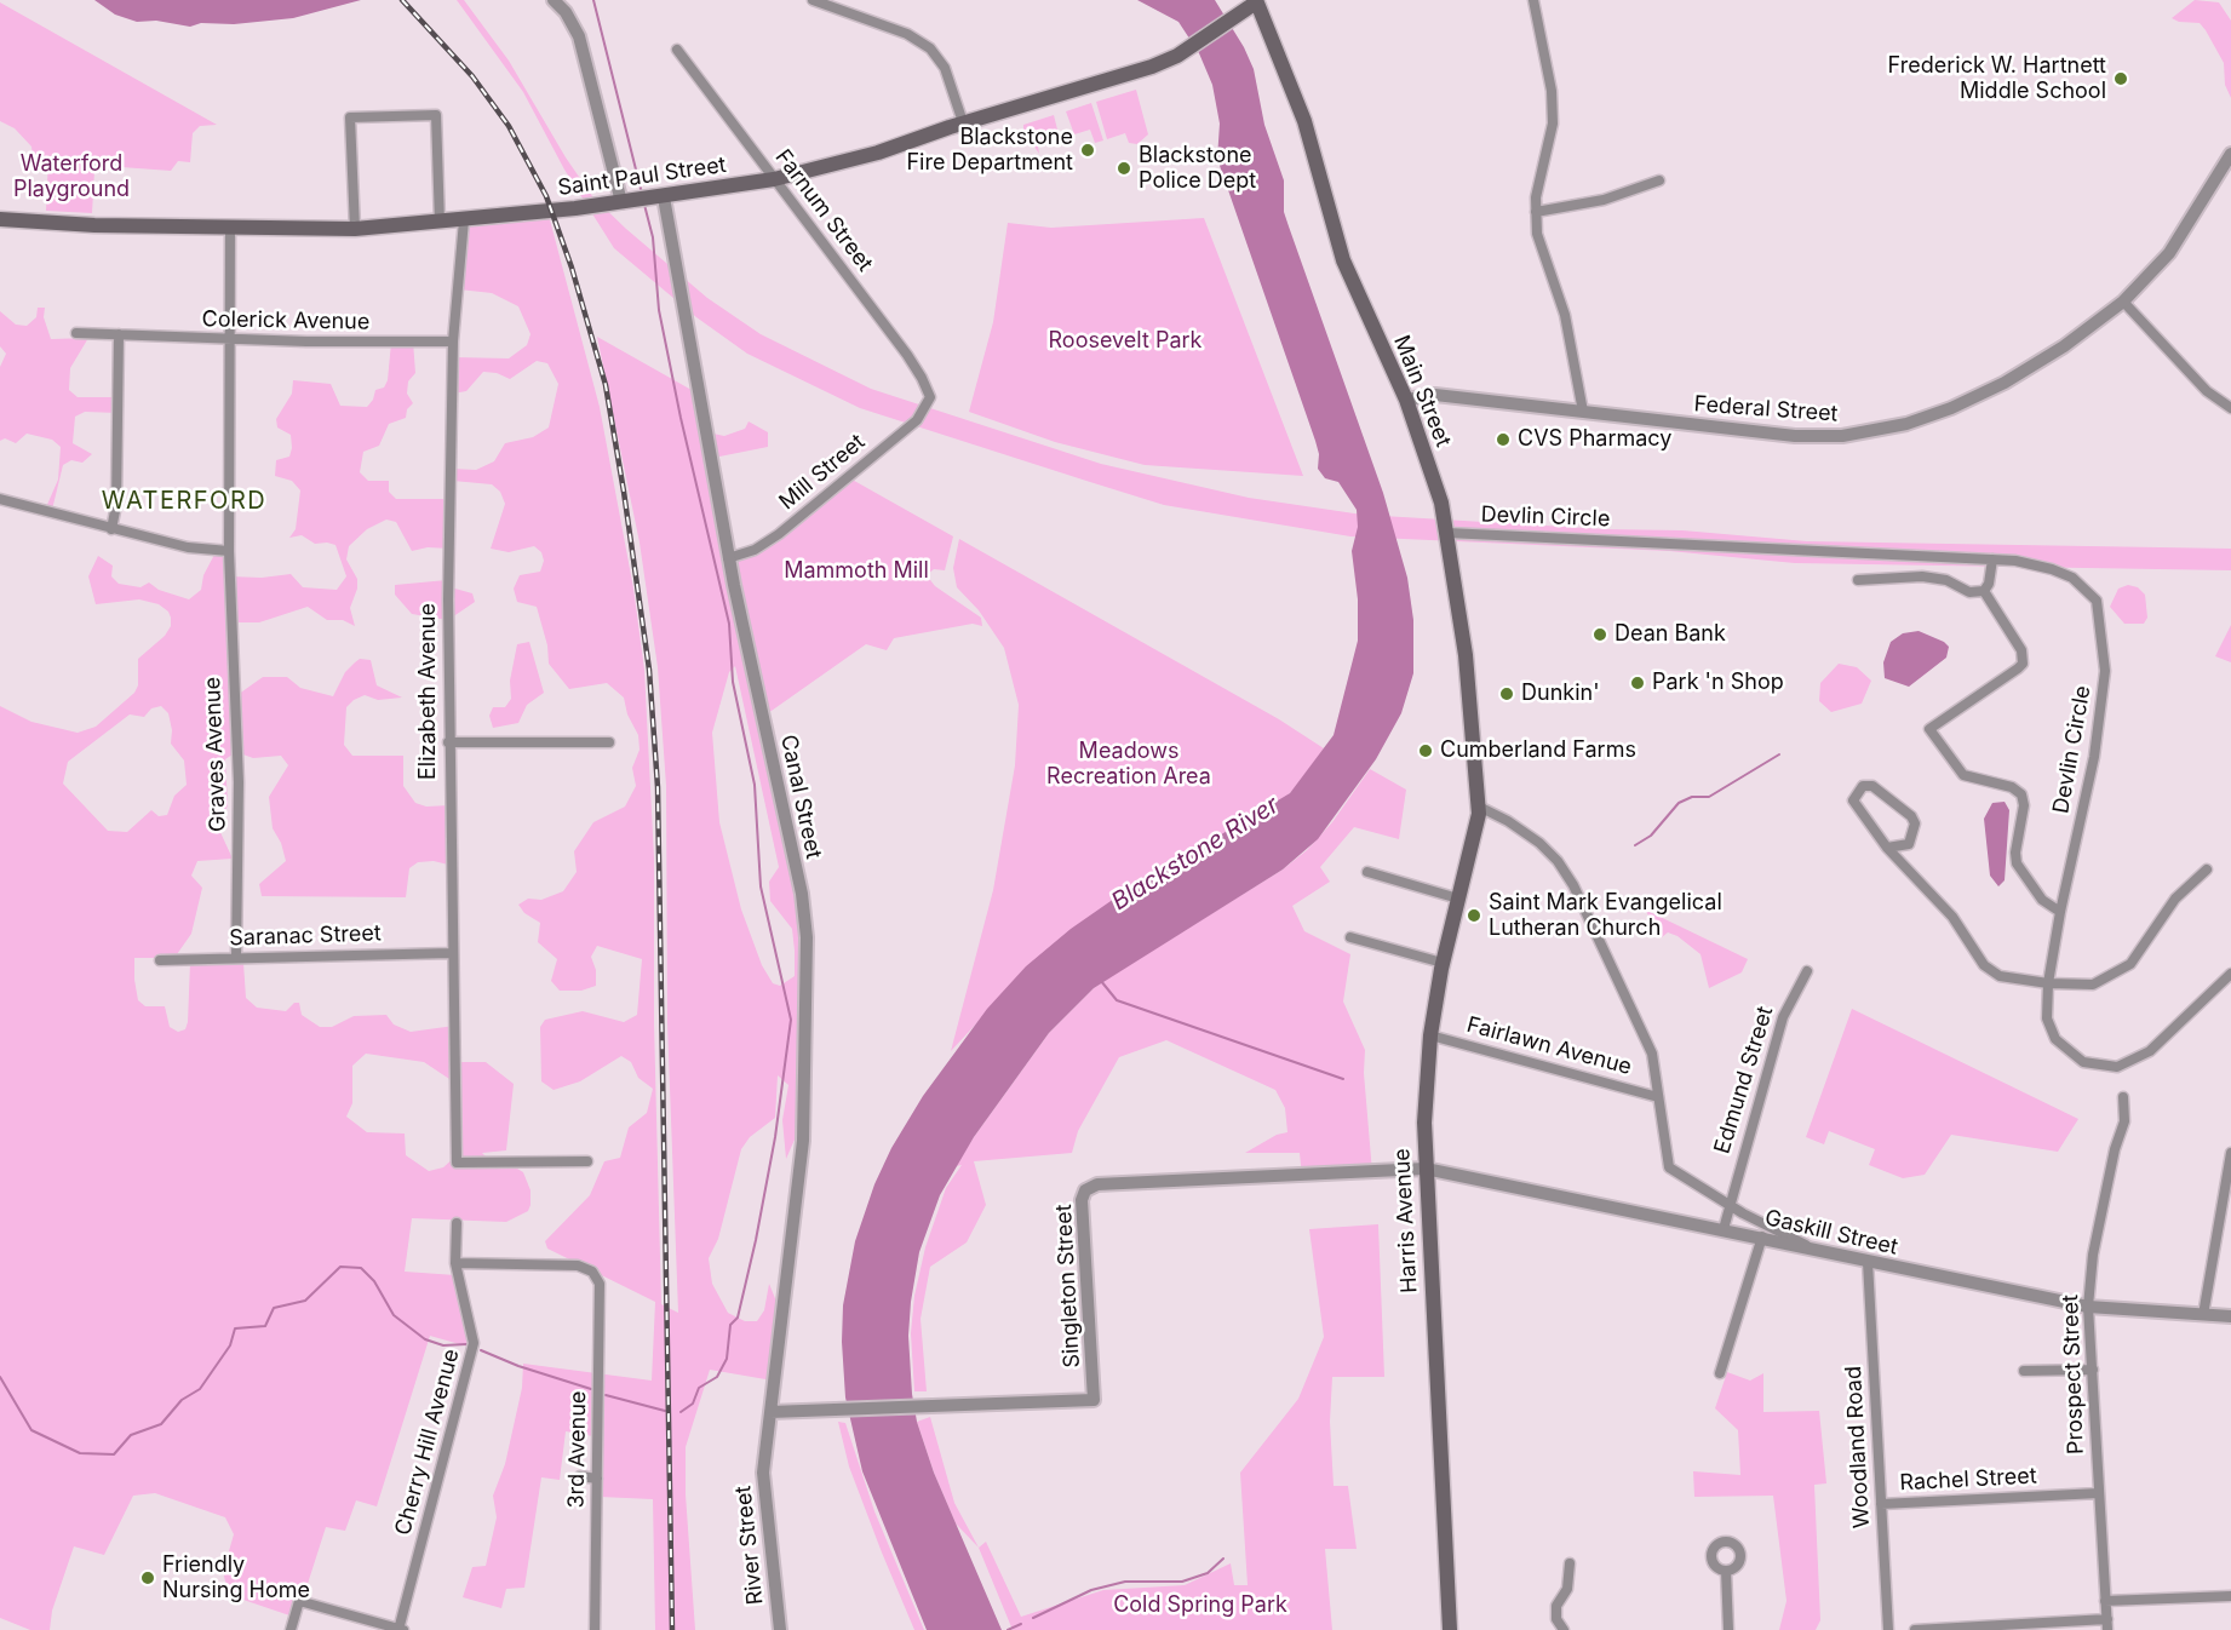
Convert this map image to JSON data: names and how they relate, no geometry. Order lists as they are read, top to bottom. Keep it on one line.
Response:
{"streets":{"main road":["Saint Paul Street","Main Street","Harris Avenue"],"street":["Farnum Street","Colerick Avenue","Federal Street","Mill Street","Devlin Circle","Elizabeth Avenue","Graves Avenue","Canal Street","Saranac Street","Fairlawn Avenue","Edmund Street","Gaskill Street","Singleton Street","Prospect Street","Cherry Hill Avenue","Woodland Road","3rd Avenue","Rachel Street","River Street"]},"crossings":[["Saint Paul Street","Farnum Street"],["Saint Paul Street","Main Street"],["Saint Paul Street","Elizabeth Avenue"],["Saint Paul Street","Graves Avenue"],["Saint Paul Street","Canal Street"],["Farnum Street","Mill Street"],["Colerick Avenue","Elizabeth Avenue"],["Colerick Avenue","Graves Avenue"],["Main Street","Federal Street"],["Main Street","Devlin Circle"],["Main Street","Harris Avenue"],["Mill Street","Canal Street"],["Elizabeth Avenue","Saranac Street"],["Graves Avenue","Saranac Street"],["Canal Street","Singleton Street"],["Canal Street","River Street"],["Fairlawn Avenue","Harris Avenue"],["Edmund Street","Gaskill Street"],["Harris Avenue","Gaskill Street"],["Harris Avenue","Singleton Street"],["Gaskill Street","Singleton Street"],["Gaskill Street","Prospect Street"],["Gaskill Street","Woodland Road"],["Singleton Street","River Street"],["Prospect Street","Rachel Street"],["Cherry Hill Avenue","3rd Avenue"],["Woodland Road","Rachel Street"]],"districts":["WATERFORD"],"water":["Blackstone River"],"parks":["Waterford Playground","Roosevelt Park","Mammoth Mill","Meadows Recreation Area","Cold Spring Park"],"places":["Frederick W. Hartnett Middle School","Blackstone Fire Department","Blackstone Police Dept","CVS Pharmacy","Dean Bank","Park 'n Shop","Dunkin'","Cumberland Farms","Saint Mark Evangelical Lutheran Church","Friendly Nursing Home"]}
